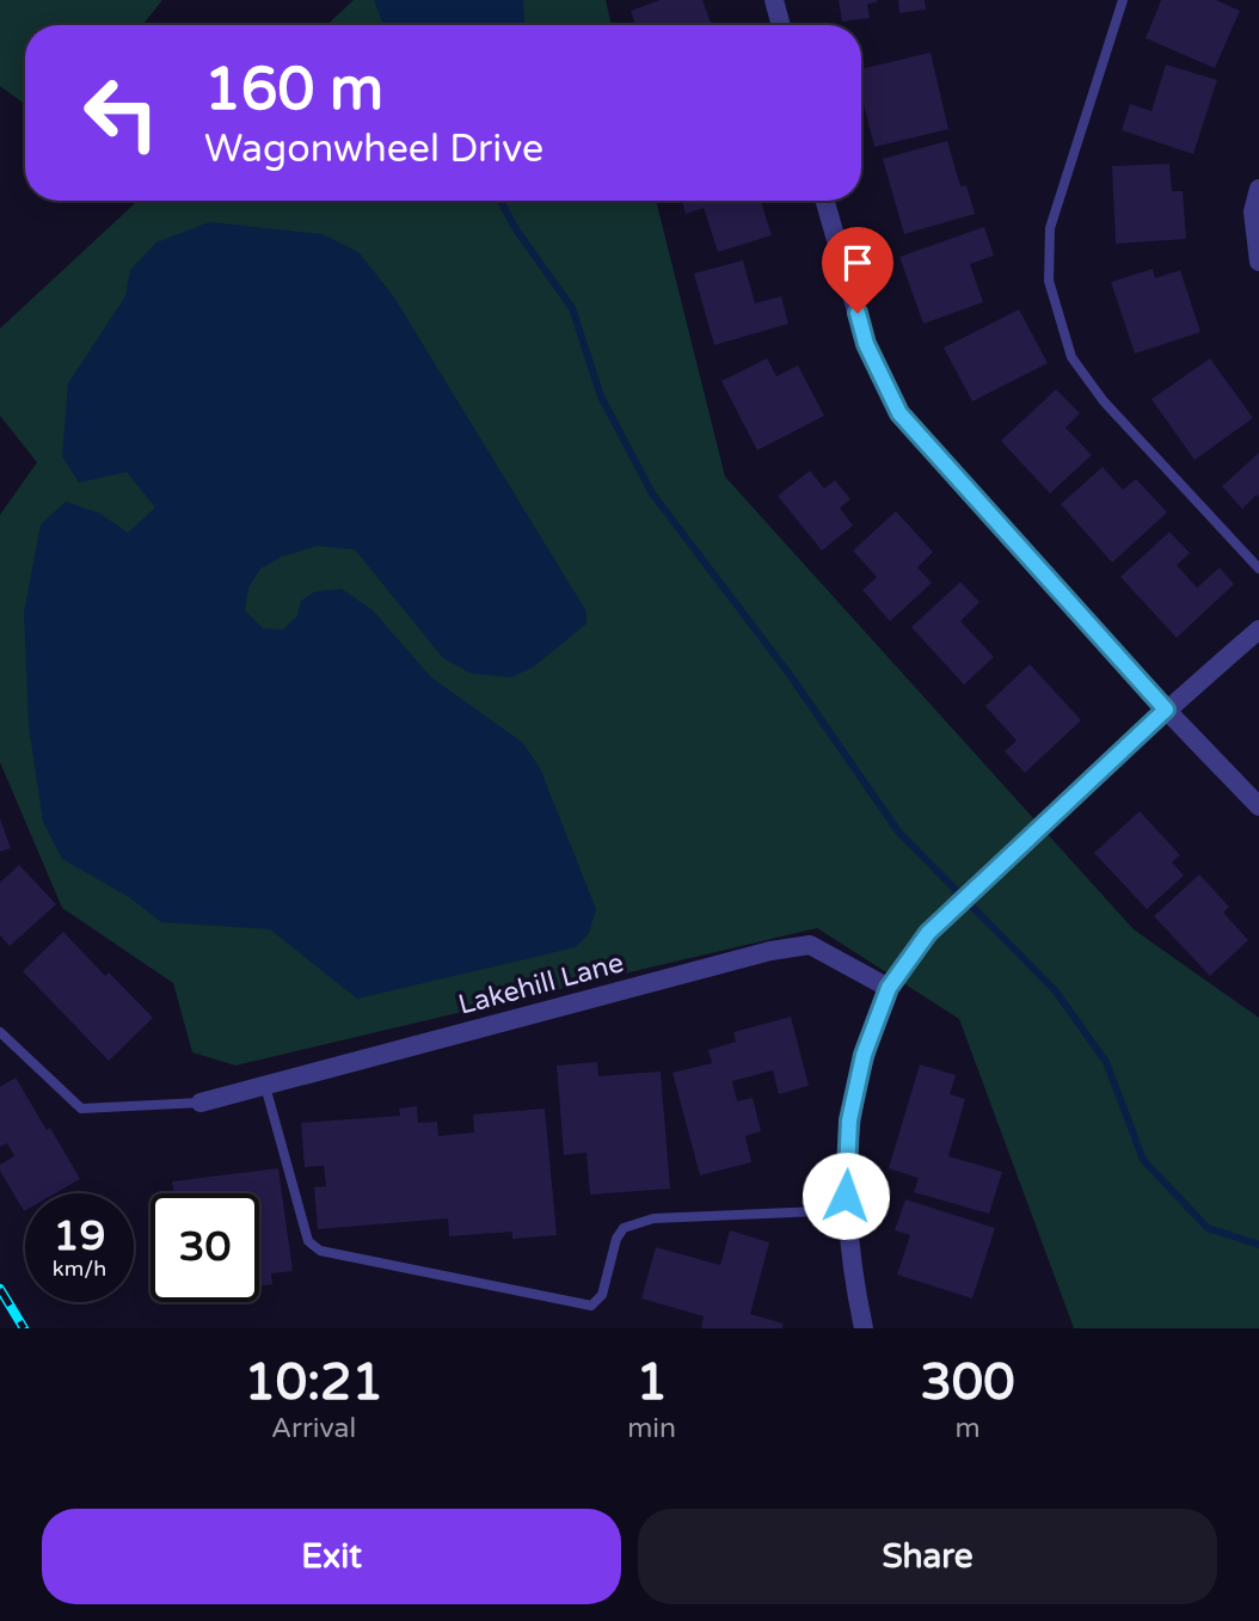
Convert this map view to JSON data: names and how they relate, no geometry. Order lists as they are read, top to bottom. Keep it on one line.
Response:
{"streets":{"street":["Lakehill Lane"]},"page":{"turn":["160 m","Wagonwheel Drive"],"speed":"19 km/h","limit":"30","eta":["10:21","Arrival","1","min","300","m"],"buttons":["Exit","Share"]}}
